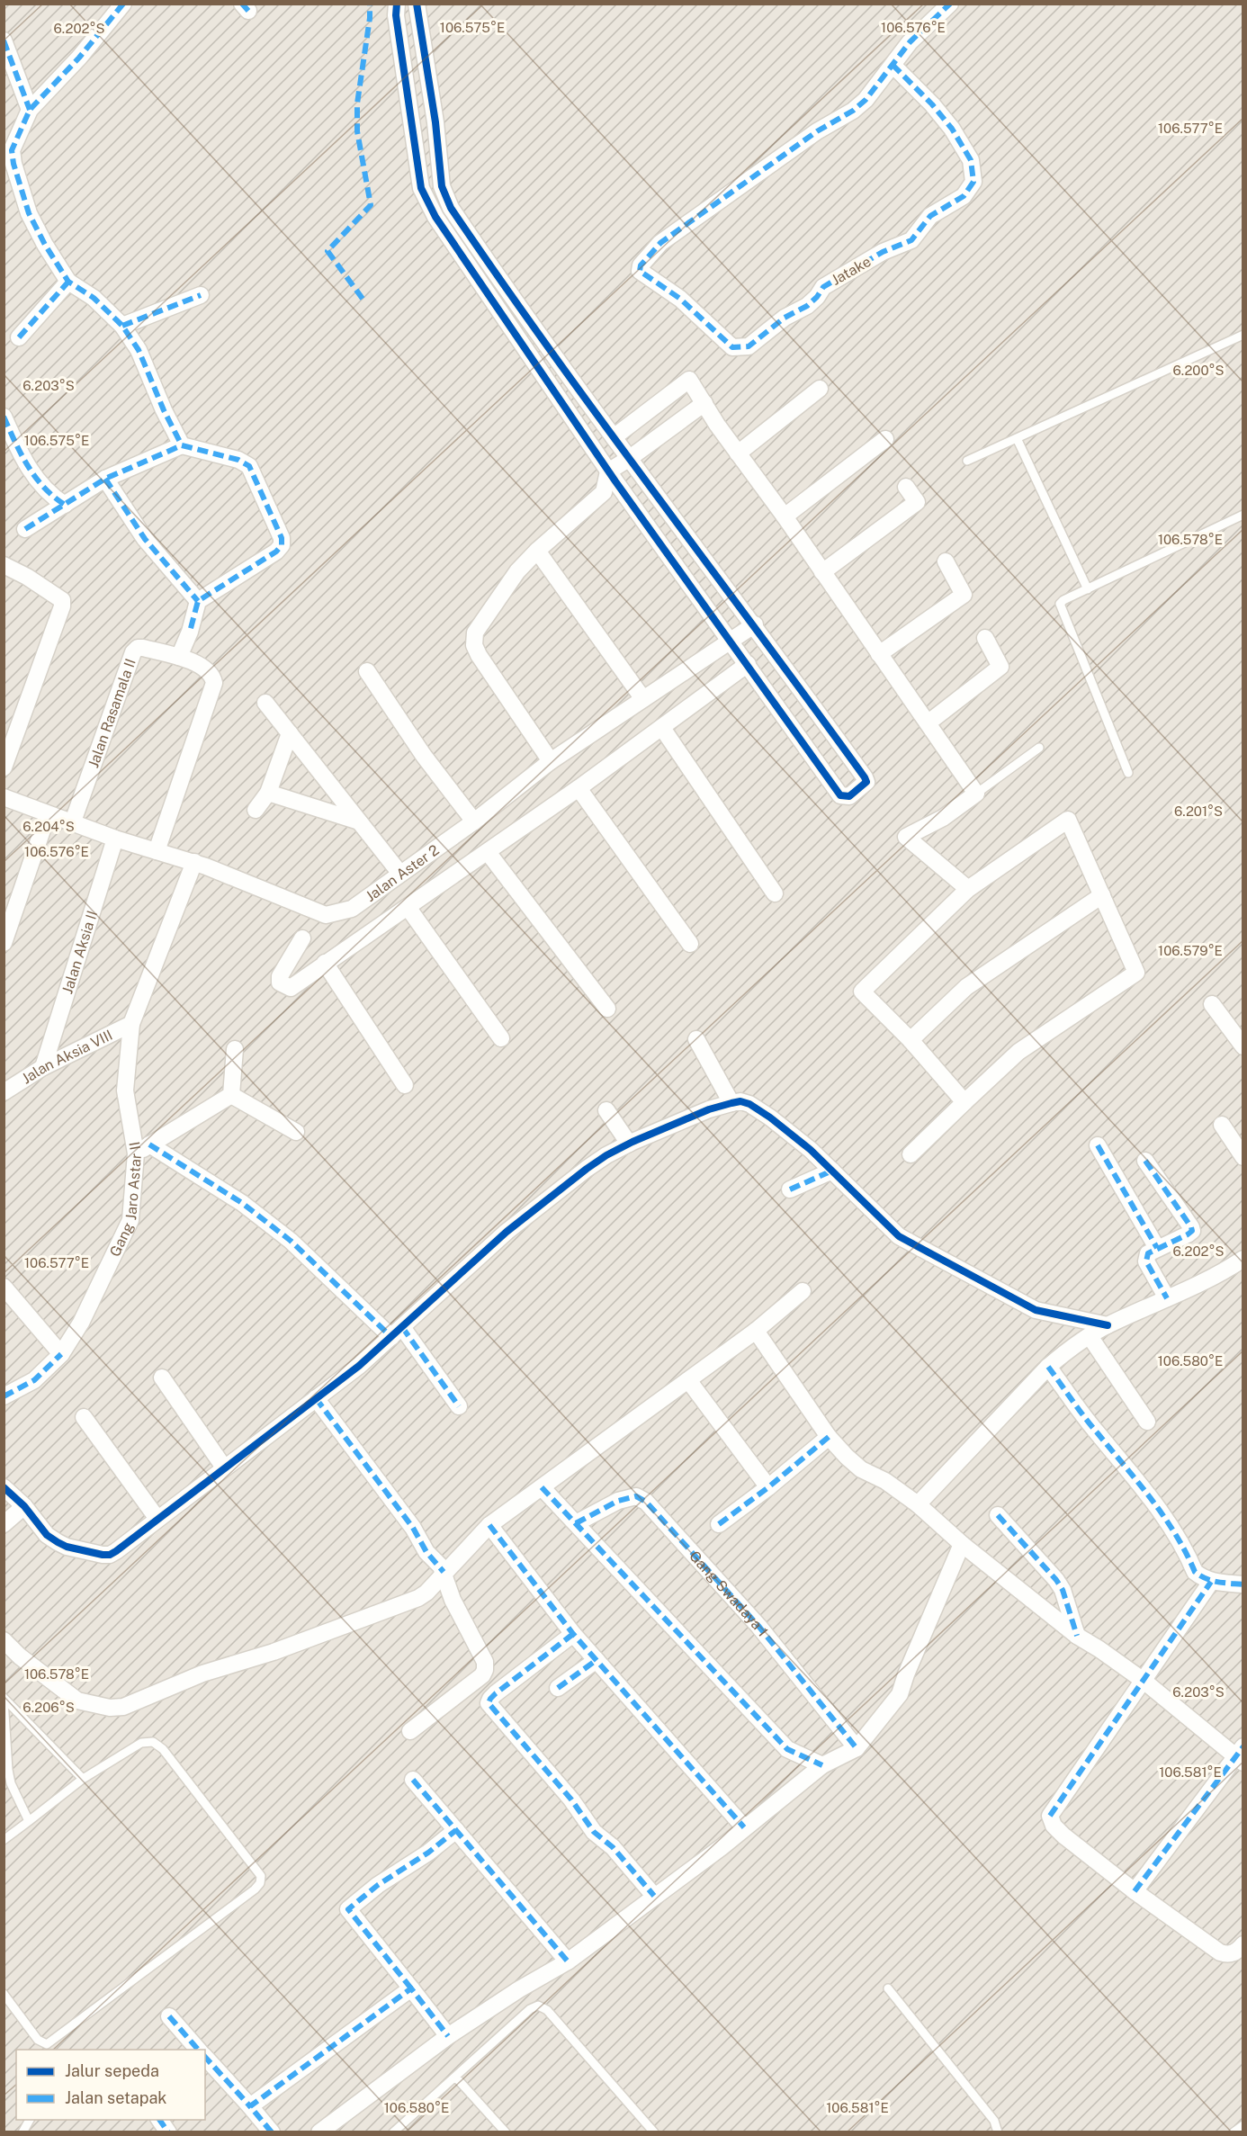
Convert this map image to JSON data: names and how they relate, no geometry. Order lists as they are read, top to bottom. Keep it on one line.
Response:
{"streets":{"street":["Jatake","Jalan Rasamala II","Jalan Aster 2","Jalan Aksia II","Jalan Aksia VIII","Gang Jaro Astar II","Gang Swadaya 1"]},"crossings":[["Jalan Rasamala II","Jalan Aster 2"],["Jalan Aster 2","Jalan Aksia II"],["Jalan Aster 2","Gang Jaro Astar II"],["Jalan Aksia II","Jalan Aksia VIII"],["Jalan Aksia VIII","Gang Jaro Astar II"]],"legend":["Jalur sepeda","Jalan setapak"],"coordinates":["106.575°E","106.576°E","6.202°S","106.577°E","6.200°S","6.203°S","106.578°E","6.201°S","6.204°S","106.579°E","106.580°E","6.206°S","106.581°E"]}
